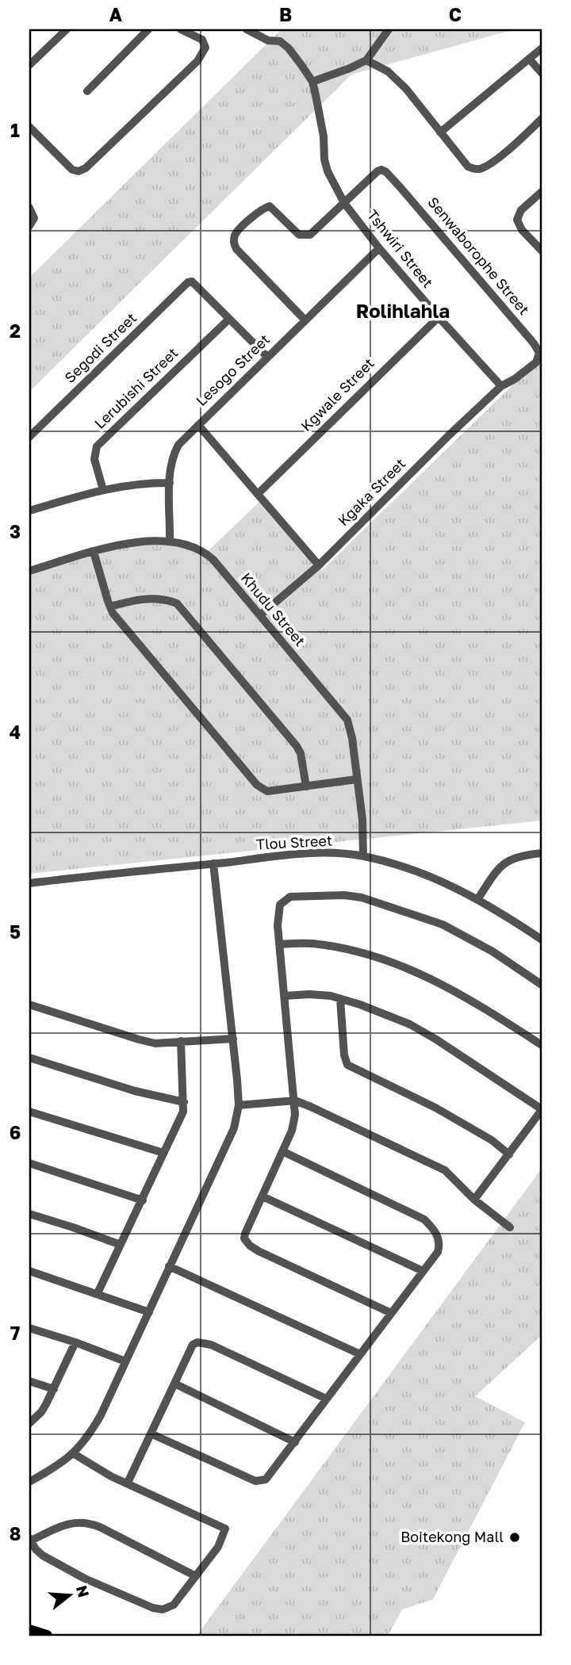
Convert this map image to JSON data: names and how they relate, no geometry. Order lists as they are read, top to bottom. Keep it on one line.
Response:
{"streets":{"street":["Tshwiri Street","Senwaborophe Street","Segodi Street","Lesogo Street","Lerubishi Street","Kgwale Street","Kgaka Street","Khudu Street","Tlou Street"]},"crossings":[["Tshwiri Street","Senwaborophe Street"],["Tshwiri Street","Lesogo Street"],["Tshwiri Street","Kgwale Street"],["Tshwiri Street","Kgaka Street"],["Senwaborophe Street","Kgaka Street"],["Segodi Street","Lerubishi Street"],["Lesogo Street","Khudu Street"],["Kgaka Street","Khudu Street"],["Khudu Street","Tlou Street"]],"districts":["Rolihlahla"],"places":["Boitekong Mall"],"north":"right","grid":{"columns":["A","B","C"],"rows":["1","2","3","4","5","6","7","8"]}}
